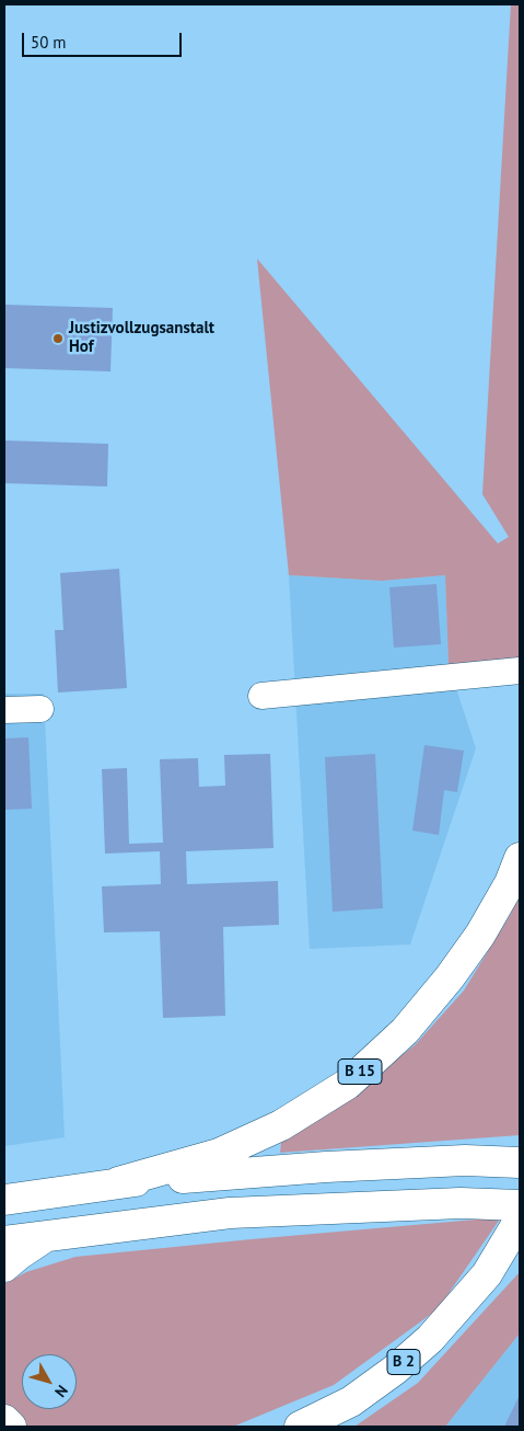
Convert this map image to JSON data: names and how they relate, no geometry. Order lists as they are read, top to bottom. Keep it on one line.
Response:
{"streets":{"highway":["B 15","B 2"]},"places":["Justizvollzugsanstalt Hof"],"scale_bar":"50 m","north":"bottom right"}
